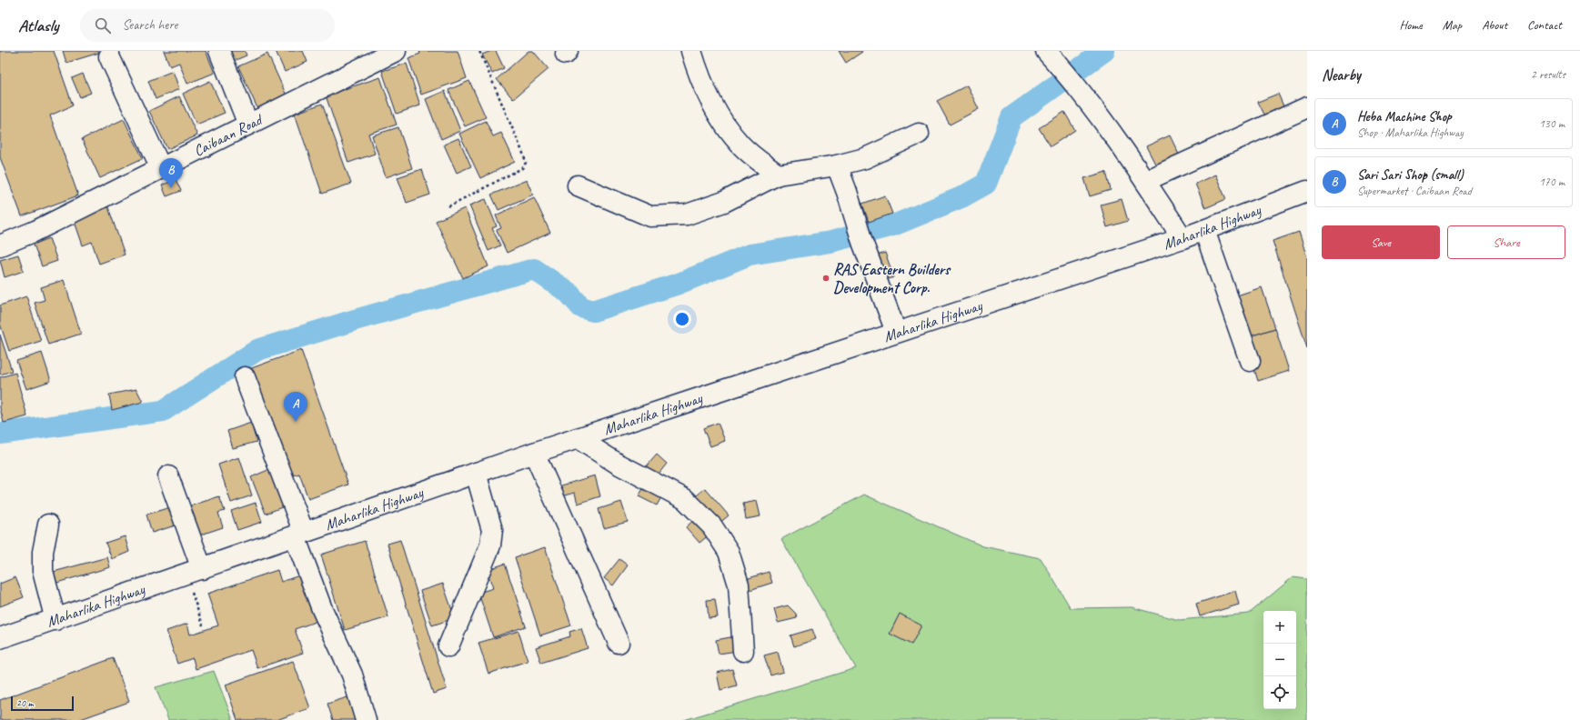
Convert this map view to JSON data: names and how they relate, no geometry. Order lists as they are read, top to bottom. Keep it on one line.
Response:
{"streets":{"main road":["Caibaan Road","Maharlika Highway"]},"places":["RAS Eastern Builders Development Corp."],"scale_bar":"20 m","page":{"header":"Atlasly","search":"Search here","nav":["Home","Map","About","Contact"],"heading":["Nearby","2 results"],"list":[{"mark":"A","name":"Heba Machine Shop","note":"Shop · Maharlika Highway","value":"130 m"},{"mark":"B","name":"Sari Sari Shop (small)","note":"Supermarket · Caibaan Road","value":"170 m"}],"pins":["B","A"],"buttons":["Save","Share"],"map_buttons":["+","−"],"scale":"20 m"}}
